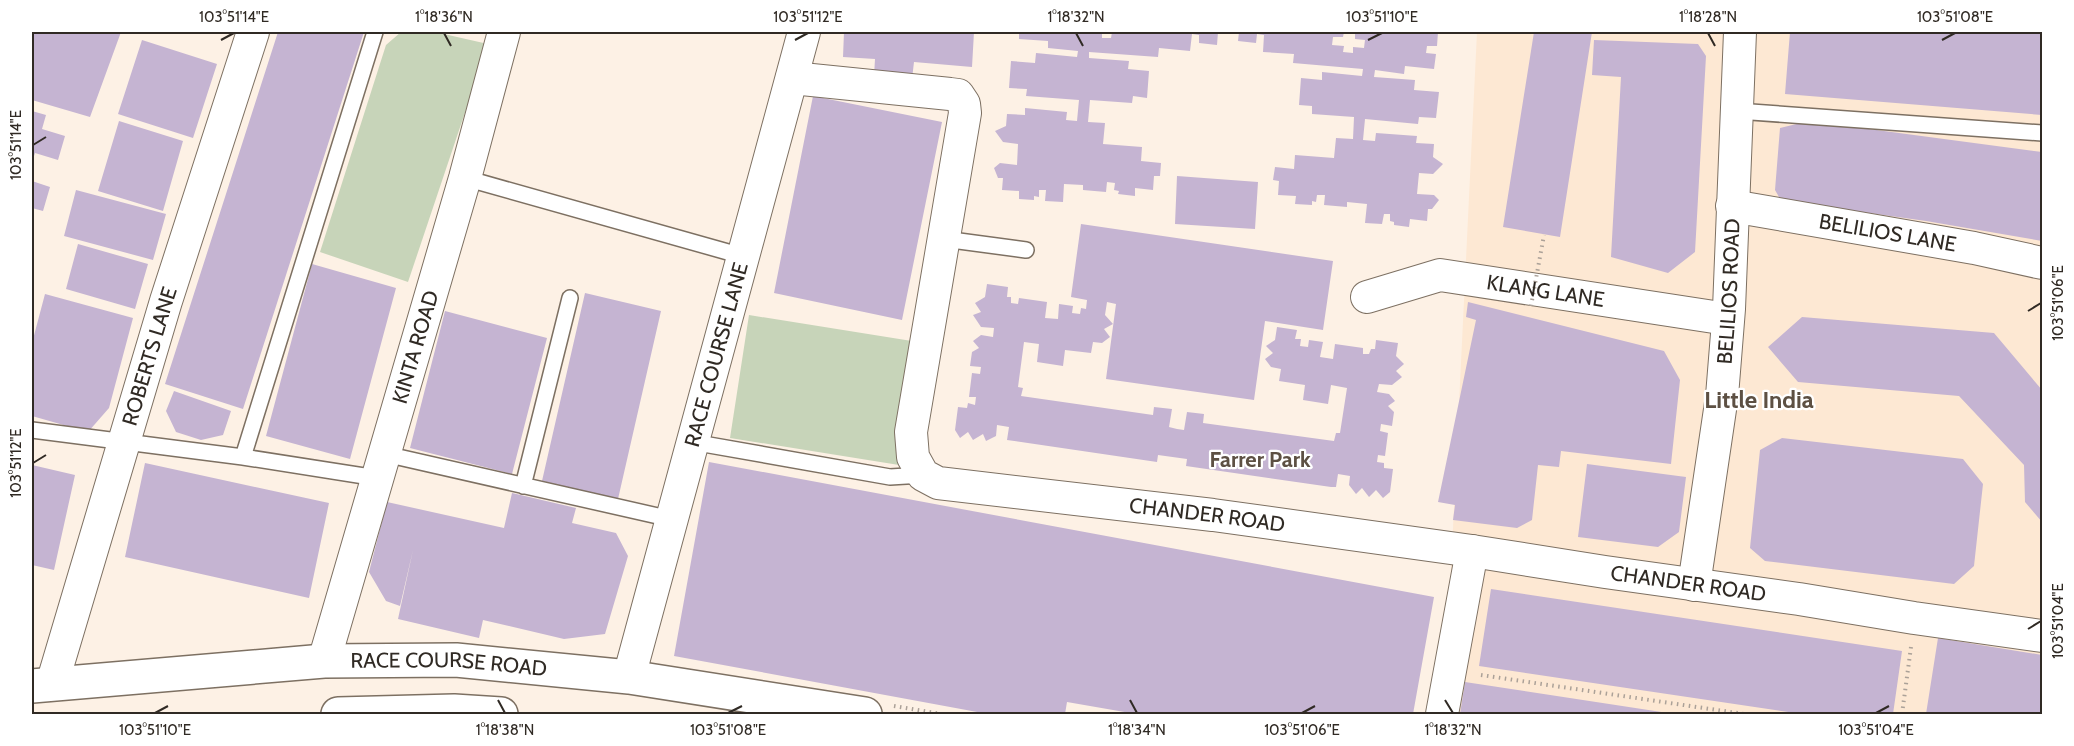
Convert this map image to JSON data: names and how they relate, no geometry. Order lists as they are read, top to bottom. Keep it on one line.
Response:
{"streets":{"street":["BELILIOS LANE","BELILIOS ROAD","KLANG LANE","KINTA ROAD","RACE COURSE LANE","ROBERTS LANE","CHANDER ROAD","RACE COURSE ROAD"]},"crossings":[["BELILIOS LANE","BELILIOS ROAD"],["BELILIOS ROAD","KLANG LANE"],["BELILIOS ROAD","CHANDER ROAD"],["KINTA ROAD","RACE COURSE ROAD"],["RACE COURSE LANE","RACE COURSE ROAD"],["ROBERTS LANE","RACE COURSE ROAD"]],"districts":["Little India","Farrer Park"],"coordinates":["103°51'14\"E","1°18'36\"N","103°51'12\"E","1°18'32\"N","103°51'10\"E","1°18'28\"N","103°51'08\"E","103°51'06\"E","103°51'04\"E","1°18'38\"N","1°18'34\"N"]}
